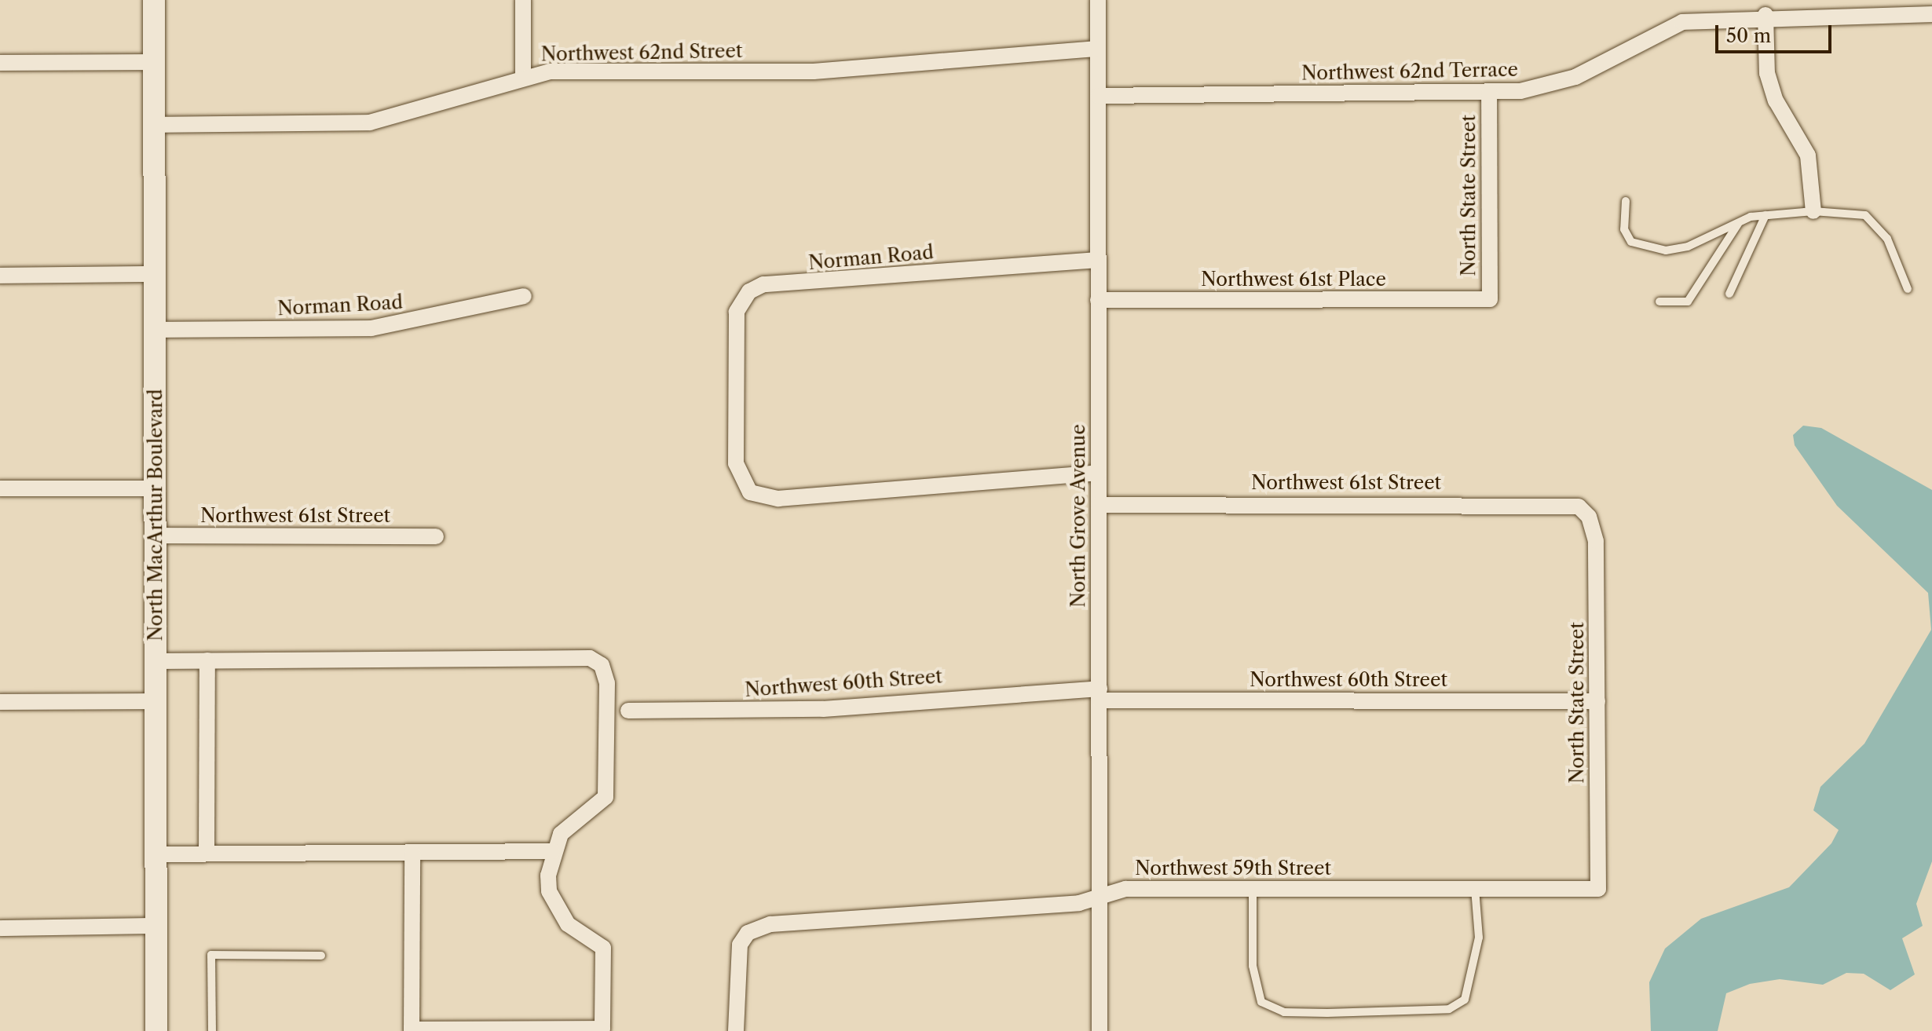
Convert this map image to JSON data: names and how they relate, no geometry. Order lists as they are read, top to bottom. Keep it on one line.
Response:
{"streets":{"main road":["North MacArthur Boulevard"],"street":["Northwest 62nd Street","Northwest 62nd Terrace","North State Street","Norman Road","Northwest 61st Place","Northwest 61st Street","North Grove Avenue","Northwest 60th Street","Northwest 59th Street"]},"crossings":[["Northwest 62nd Street","North MacArthur Boulevard"],["Northwest 62nd Street","North Grove Avenue"],["Northwest 62nd Terrace","North State Street"],["Northwest 62nd Terrace","North Grove Avenue"],["North State Street","Northwest 61st Place"],["North State Street","Northwest 61st Street"],["North State Street","Northwest 60th Street"],["North State Street","Northwest 59th Street"],["Norman Road","North MacArthur Boulevard"],["Norman Road","North Grove Avenue"],["Northwest 61st Place","North Grove Avenue"],["Northwest 61st Street","North MacArthur Boulevard"],["Northwest 61st Street","North Grove Avenue"],["North Grove Avenue","Northwest 60th Street"],["North Grove Avenue","Northwest 59th Street"]],"scale_bar":"50 m"}
